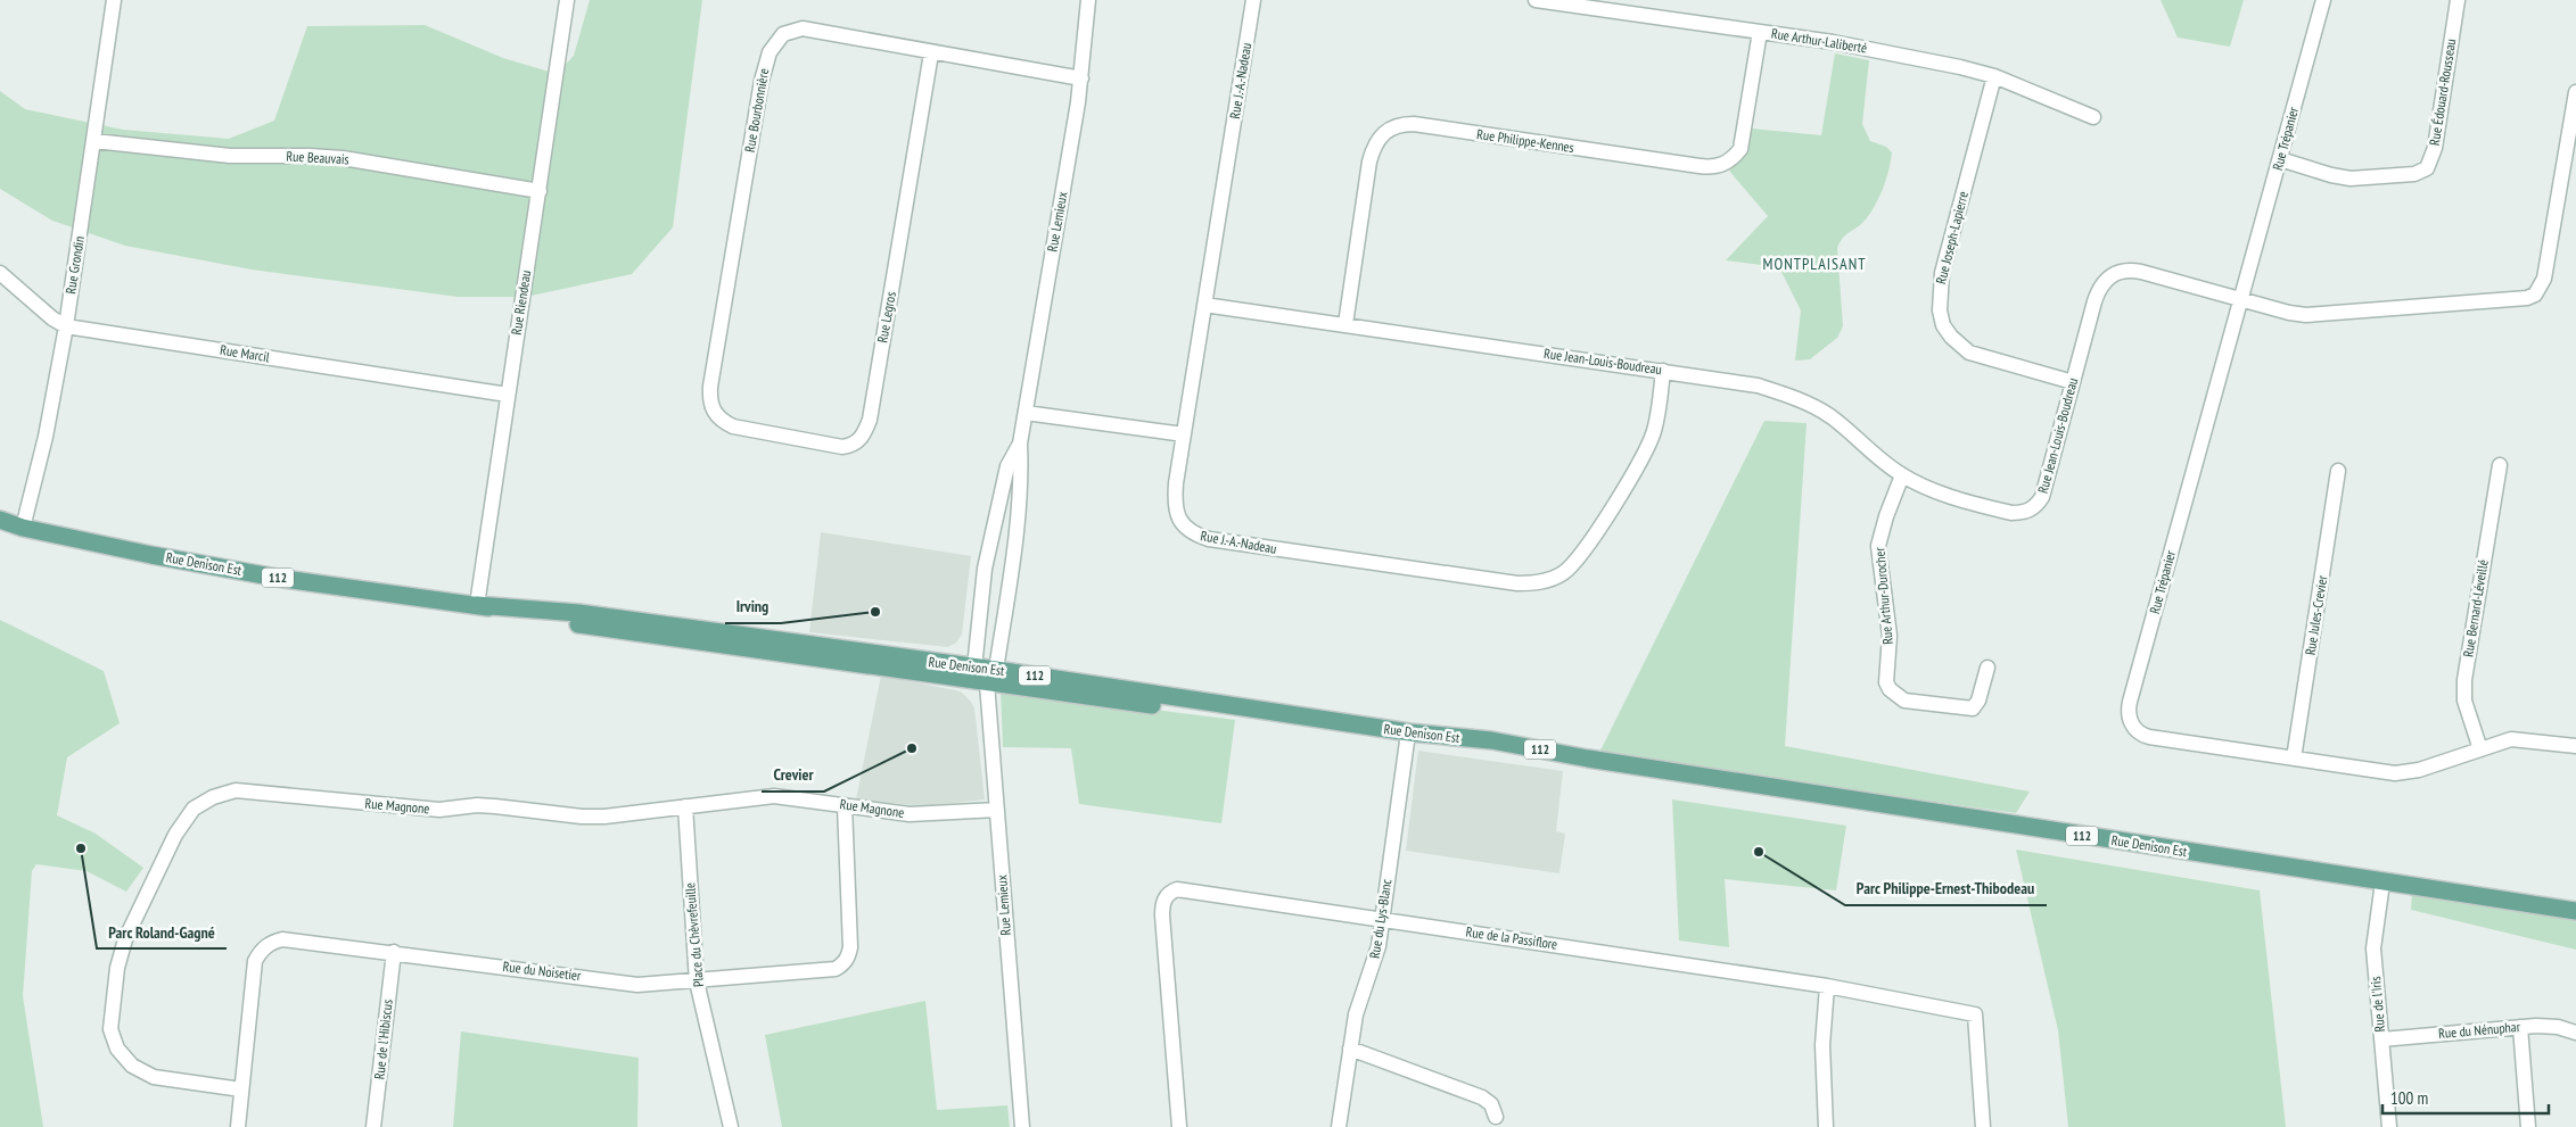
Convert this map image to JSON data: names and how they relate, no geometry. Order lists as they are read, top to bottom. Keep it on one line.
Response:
{"streets":{"main road":["Rue Denison Est","112"],"street":["Rue Arthur-Laliberté","Rue J.-A.-Nadeau","Rue Édouard-Rousseau","Rue Bourbonnière","Rue Trépanier","Rue Philippe-Kennes","Rue Beauvais","Rue Lemieux","Rue Joseph-Lapierre","Rue Grondin","Rue Riendeau","Rue Legros","Rue Marcil","Rue Jean-Louis-Boudreau","Rue Arthur-Durocher","Rue Bernard-Léveillé","Rue Jules-Crevier","Rue Magnone","Rue du Lys-Blanc","Place du Chèvrefeuille","Rue de la Passiflore","Rue du Noisetier","Rue de l'Iris","Rue du Nénuphar","Rue de l'Hibiscus"]},"crossings":[["Rue Arthur-Laliberté","Rue Philippe-Kennes"],["Rue Arthur-Laliberté","Rue Joseph-Lapierre"],["Rue J.-A.-Nadeau","Rue Jean-Louis-Boudreau"],["Rue Édouard-Rousseau","Rue Trépanier"],["Rue Bourbonnière","Rue Lemieux"],["Rue Bourbonnière","Rue Legros"],["Rue Trépanier","Rue Jean-Louis-Boudreau"],["Rue Trépanier","Rue Bernard-Léveillé"],["Rue Trépanier","Rue Jules-Crevier"],["Rue Philippe-Kennes","Rue Jean-Louis-Boudreau"],["Rue Beauvais","Rue Grondin"],["Rue Beauvais","Rue Riendeau"],["Rue Lemieux","Rue Denison Est"],["Rue Lemieux","Rue Magnone"],["Rue Joseph-Lapierre","Rue Jean-Louis-Boudreau"],["Rue Grondin","Rue Marcil"],["Rue Grondin","Rue Denison Est"],["Rue Riendeau","Rue Marcil"],["Rue Riendeau","Rue Denison Est"],["Rue Jean-Louis-Boudreau","Rue Arthur-Durocher"],["Rue Denison Est","Rue du Lys-Blanc"],["Rue Denison Est","Rue de l'Iris"],["Rue Magnone","Place du Chèvrefeuille"],["Rue Magnone","Rue du Noisetier"],["Rue du Lys-Blanc","Rue de la Passiflore"],["Place du Chèvrefeuille","Rue du Noisetier"],["Rue du Noisetier","Rue de l'Hibiscus"],["Rue de l'Iris","Rue du Nénuphar"]],"districts":["MONTPLAISANT"],"places":["Irving","Crevier","Parc Roland-Gagné","Parc Philippe-Ernest-Thibodeau"],"scale_bar":"100 m"}
